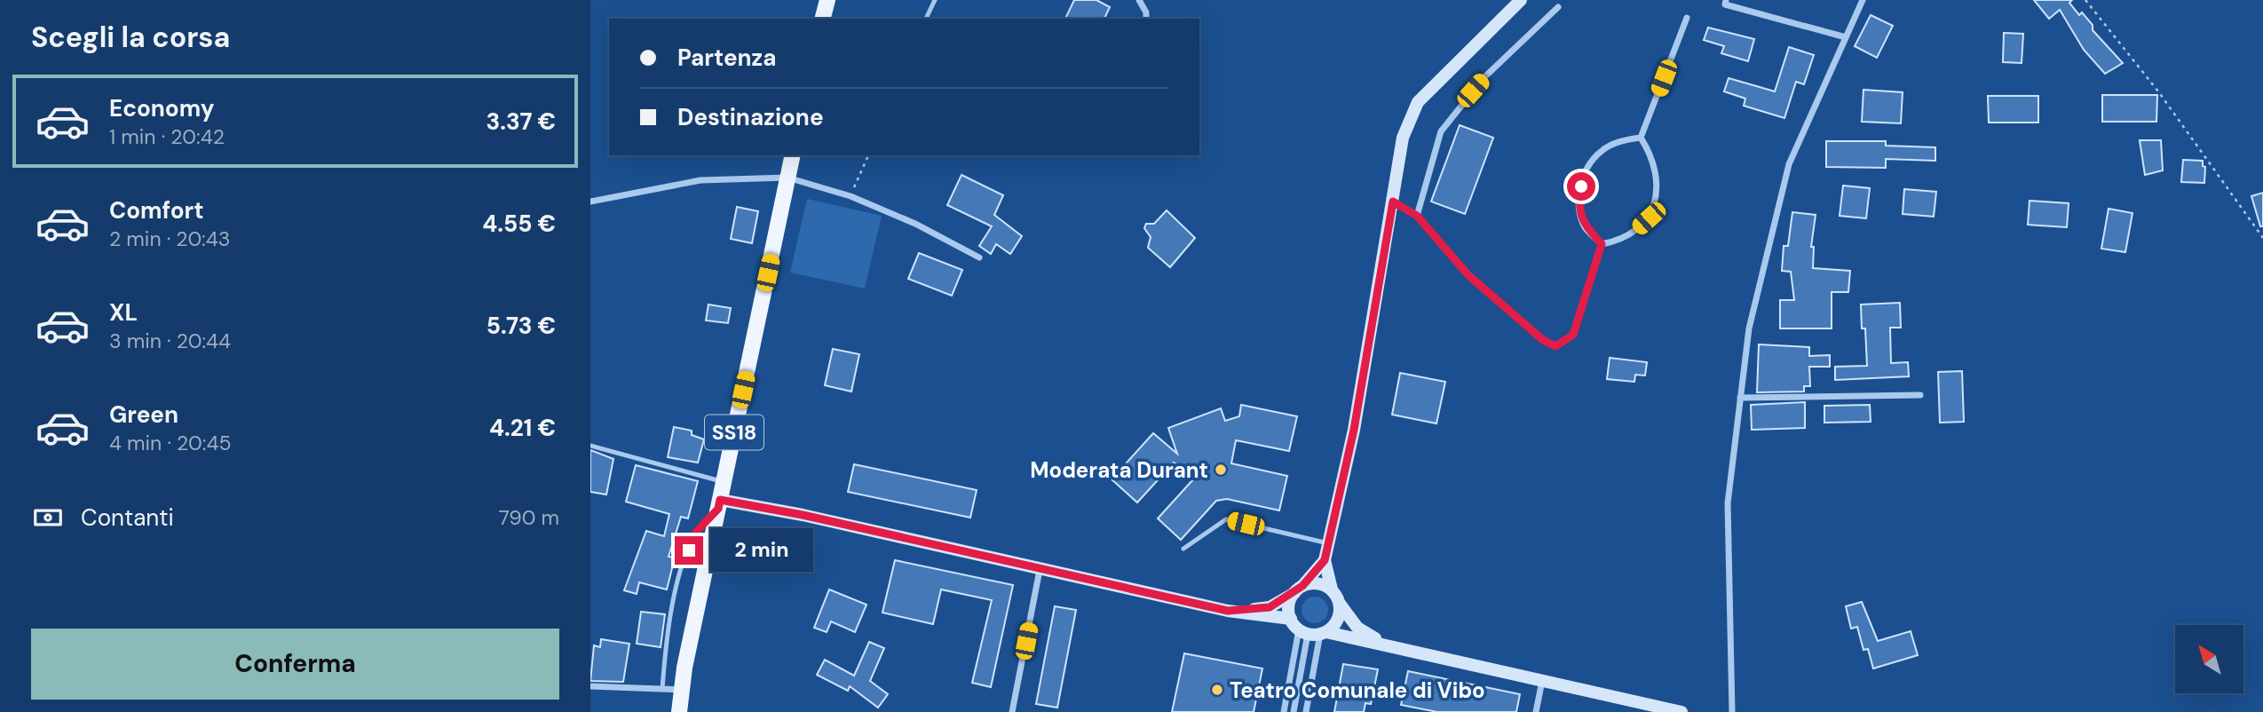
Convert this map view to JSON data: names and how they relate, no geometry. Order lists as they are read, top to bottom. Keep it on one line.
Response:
{"streets":{"main road":["SS18"]},"places":["Moderata Durant","Teatro Comunale di Vibo"],"north":"top left","page":{"heading":"Scegli la corsa","banner":["Partenza","Destinazione"],"list":[{"name":"Economy","note":"1 min · 20:42","value":"3.37 €"},{"name":"Comfort","note":"2 min · 20:43","value":"4.55 €"},{"name":"XL","note":"3 min · 20:44","value":"5.73 €"},{"name":"Green","note":"4 min · 20:45","value":"4.21 €"}],"pay":["Contanti","790 m"],"bubble":"2 min","buttons":"Conferma"}}
